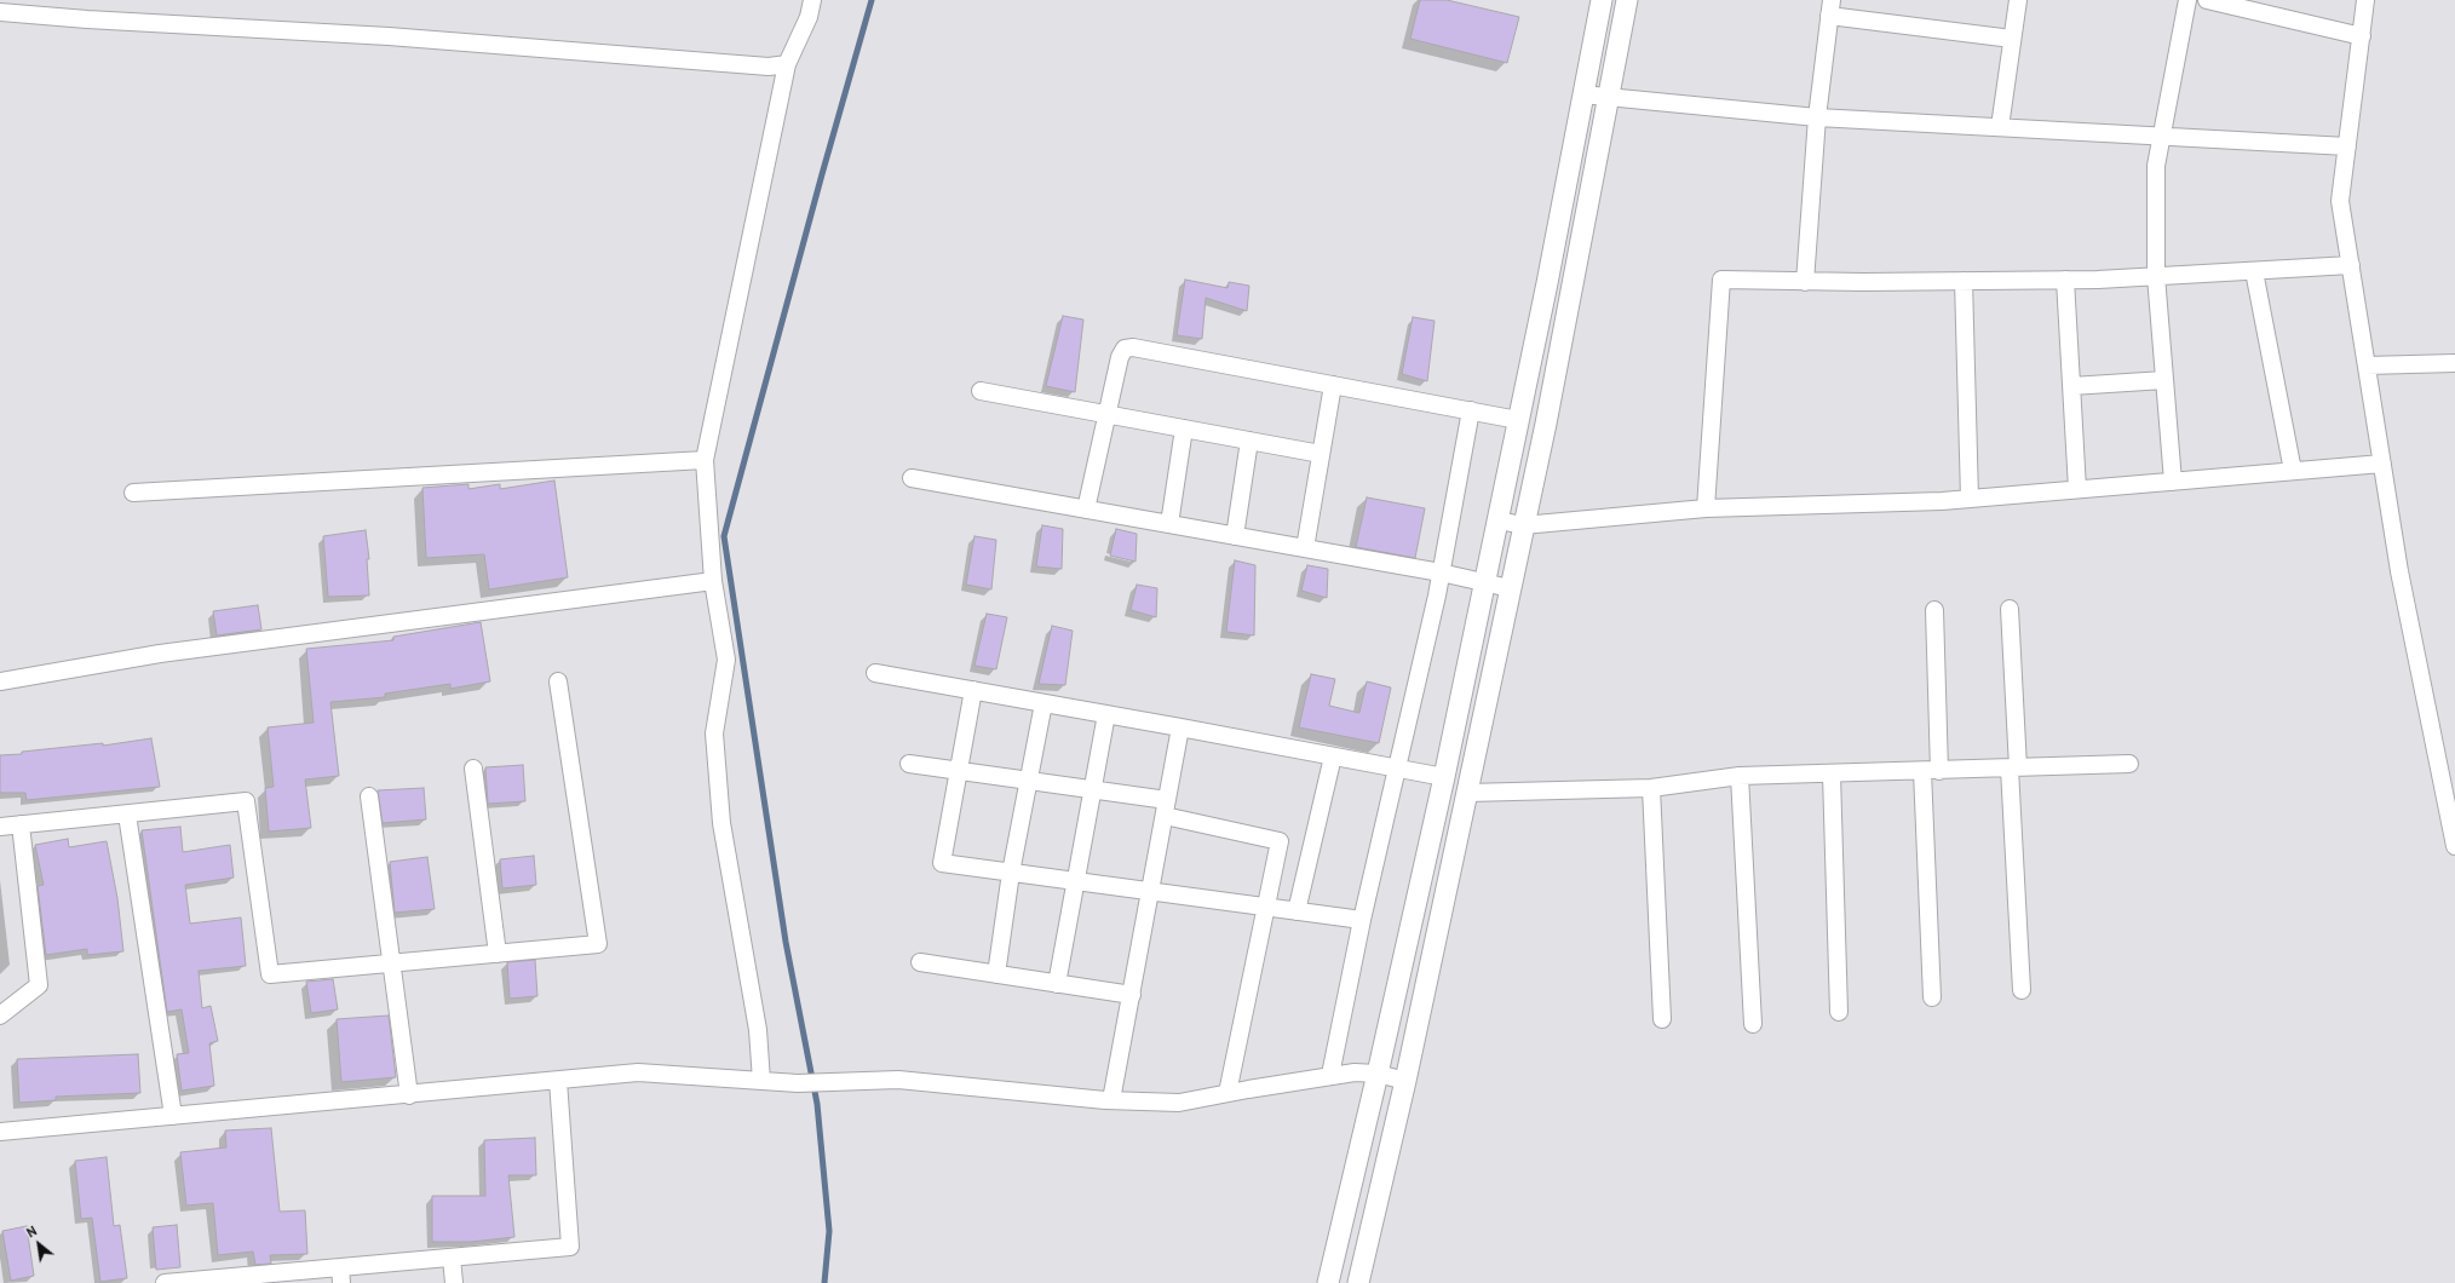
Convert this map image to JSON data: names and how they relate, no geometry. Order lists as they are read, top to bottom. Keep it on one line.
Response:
{"north":"top left"}
